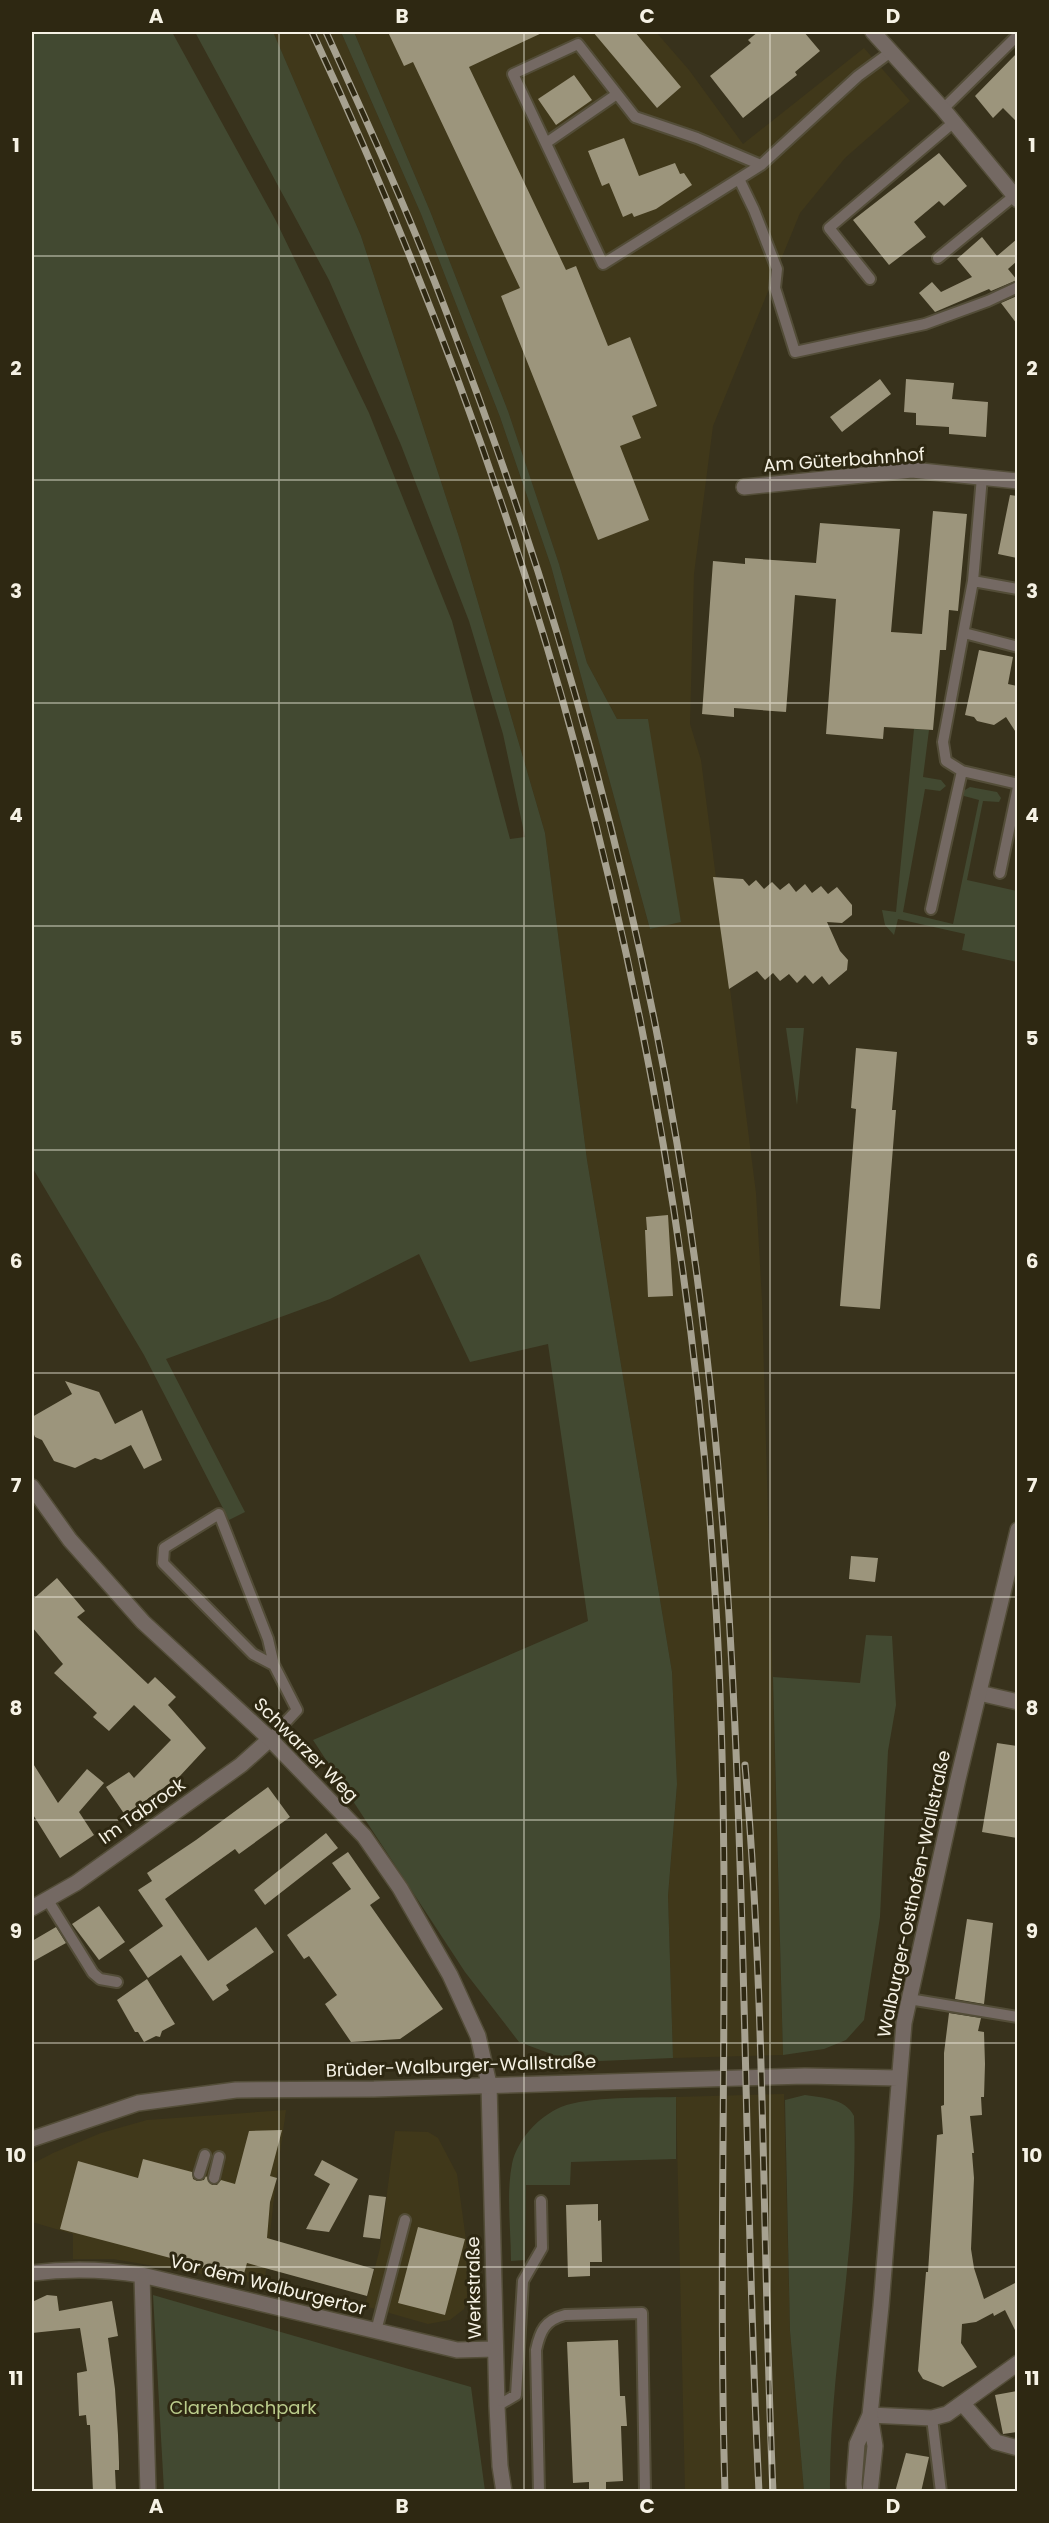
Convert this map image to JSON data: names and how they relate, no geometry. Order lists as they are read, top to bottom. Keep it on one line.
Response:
{"streets":{"street":["Am Güterbahnhof","Schwarzer Weg","Im Tabrock","Walburger-Osthofen-Wallstraße","Brüder-Walburger-Wallstraße","Vor dem Walburgertor","Werkstraße"]},"crossings":[["Schwarzer Weg","Im Tabrock"],["Schwarzer Weg","Brüder-Walburger-Wallstraße"],["Schwarzer Weg","Werkstraße"],["Walburger-Osthofen-Wallstraße","Brüder-Walburger-Wallstraße"],["Brüder-Walburger-Wallstraße","Werkstraße"],["Vor dem Walburgertor","Werkstraße"]],"parks":["Clarenbachpark"],"grid":{"columns":["A","B","C","D"],"rows":["1","2","3","4","5","6","7","8","9","10","11"]}}
